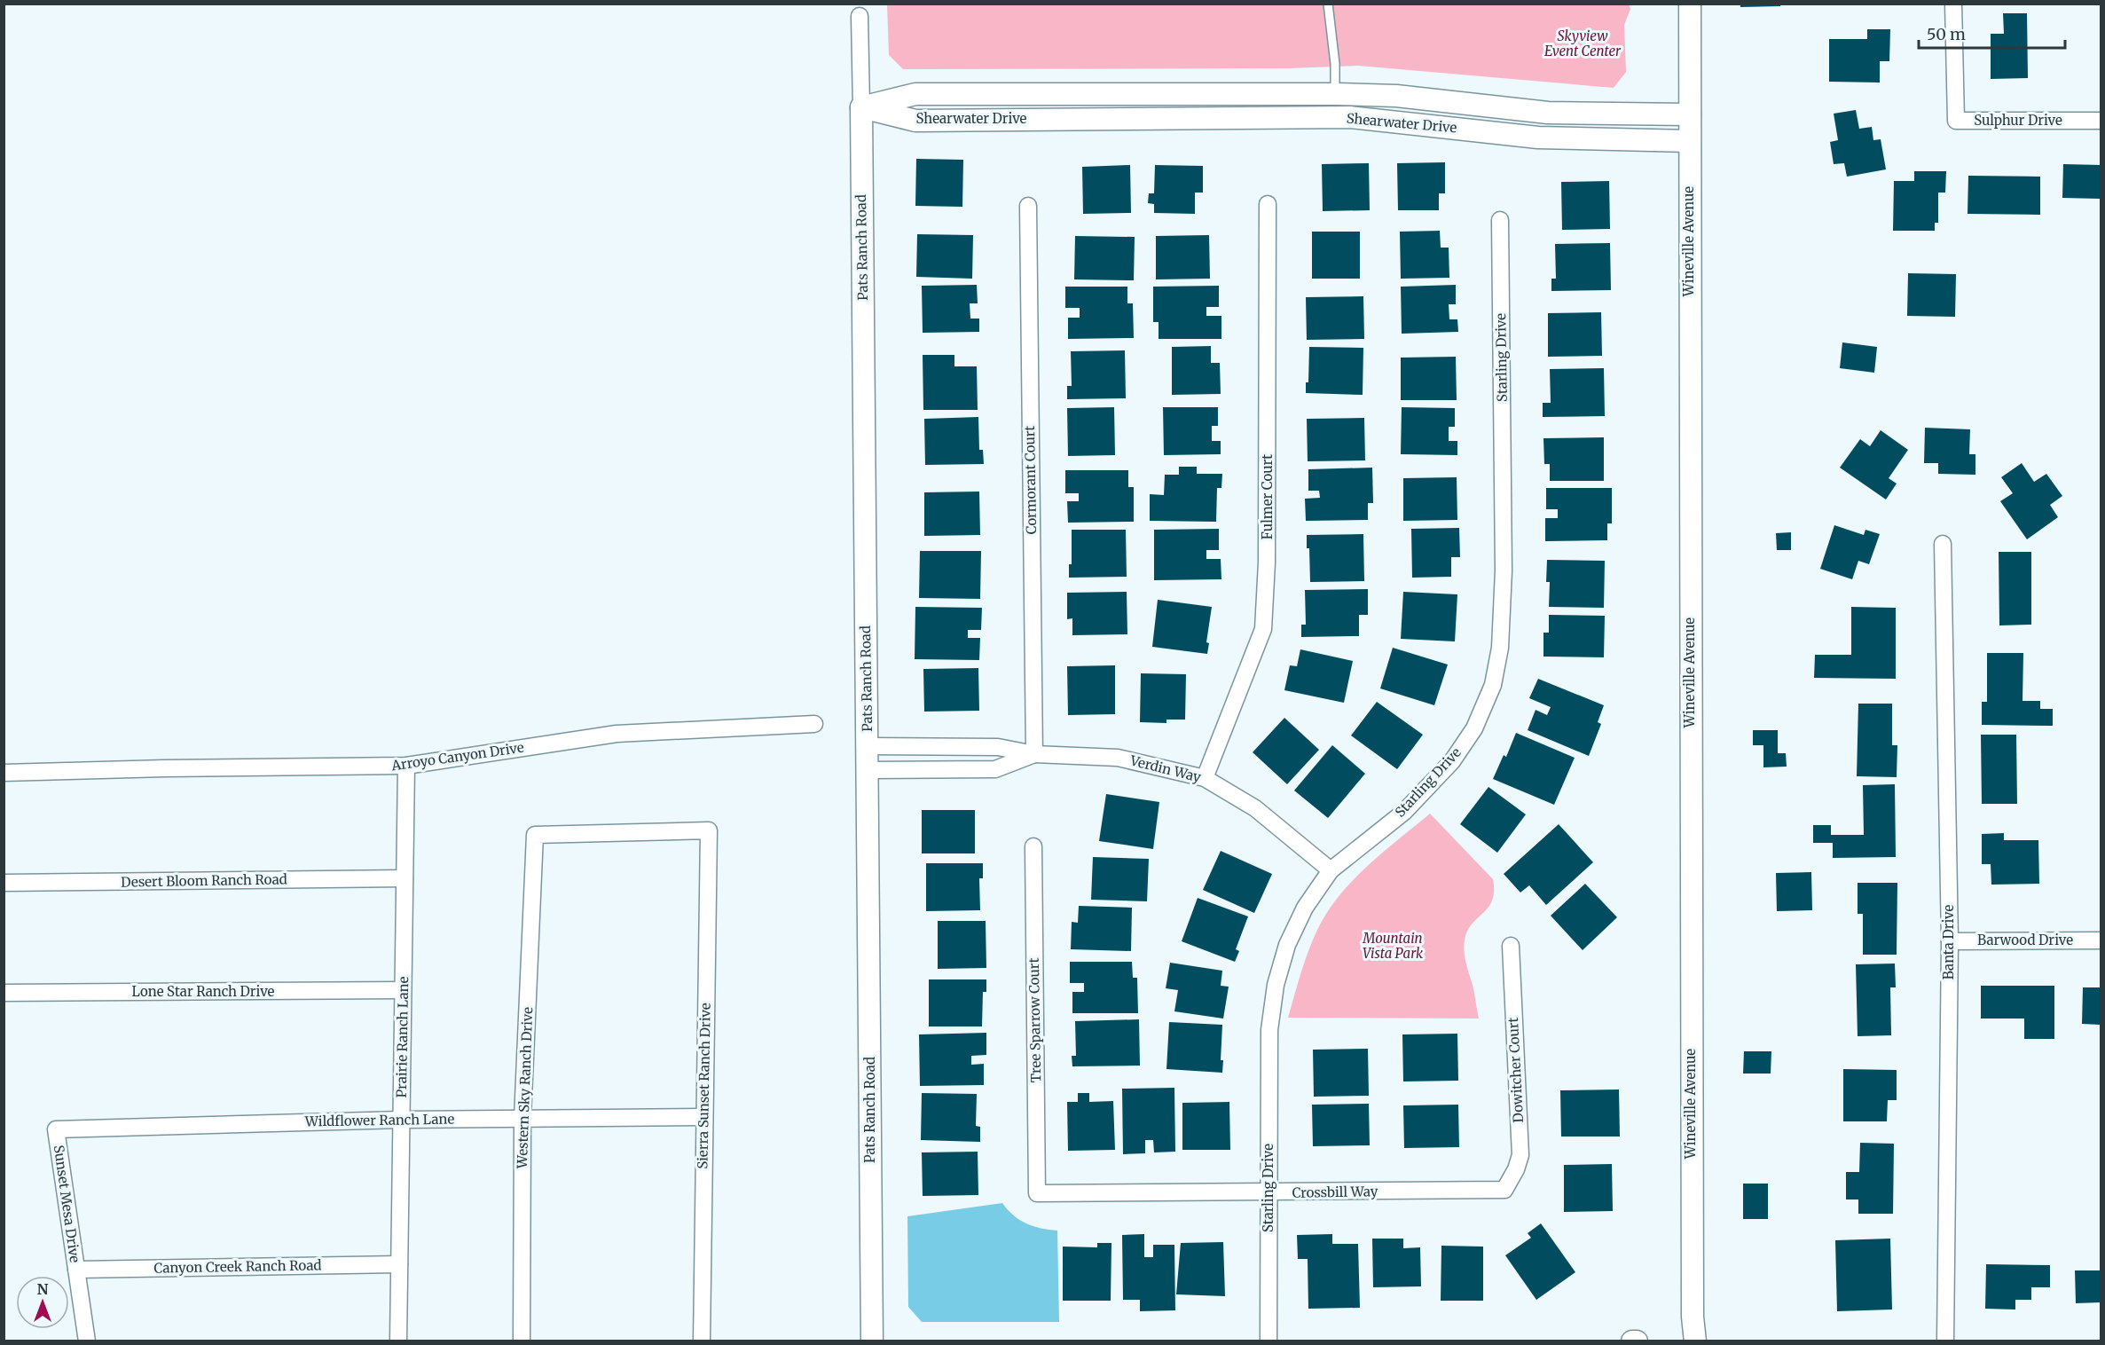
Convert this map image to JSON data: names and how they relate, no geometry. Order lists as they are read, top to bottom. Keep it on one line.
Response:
{"streets":{"street":["Shearwater Drive","Sulphur Drive","Wineville Avenue","Pats Ranch Road","Starling Drive","Cormorant Court","Fulmer Court","Arroyo Canyon Drive","Verdin Way","Desert Bloom Ranch Road","Barwood Drive","Banta Drive","Lone Star Ranch Drive","Tree Sparrow Court","Prairie Ranch Lane","Dowitcher Court","Sierra Sunset Ranch Drive","Western Sky Ranch Drive","Wildflower Ranch Lane","Crossbill Way","Sunset Mesa Drive","Canyon Creek Ranch Road"]},"crossings":[["Shearwater Drive","Wineville Avenue"],["Shearwater Drive","Pats Ranch Road"],["Pats Ranch Road","Verdin Way"],["Starling Drive","Verdin Way"],["Starling Drive","Crossbill Way"],["Cormorant Court","Verdin Way"],["Fulmer Court","Verdin Way"],["Arroyo Canyon Drive","Prairie Ranch Lane"],["Desert Bloom Ranch Road","Prairie Ranch Lane"],["Barwood Drive","Banta Drive"],["Lone Star Ranch Drive","Prairie Ranch Lane"],["Tree Sparrow Court","Crossbill Way"],["Prairie Ranch Lane","Wildflower Ranch Lane"],["Prairie Ranch Lane","Canyon Creek Ranch Road"],["Dowitcher Court","Crossbill Way"],["Sierra Sunset Ranch Drive","Western Sky Ranch Drive"],["Sierra Sunset Ranch Drive","Wildflower Ranch Lane"],["Western Sky Ranch Drive","Wildflower Ranch Lane"],["Wildflower Ranch Lane","Sunset Mesa Drive"],["Sunset Mesa Drive","Canyon Creek Ranch Road"]],"parks":["Skyview Event Center","Mountain Vista Park"],"scale_bar":"50 m","north":"top"}
